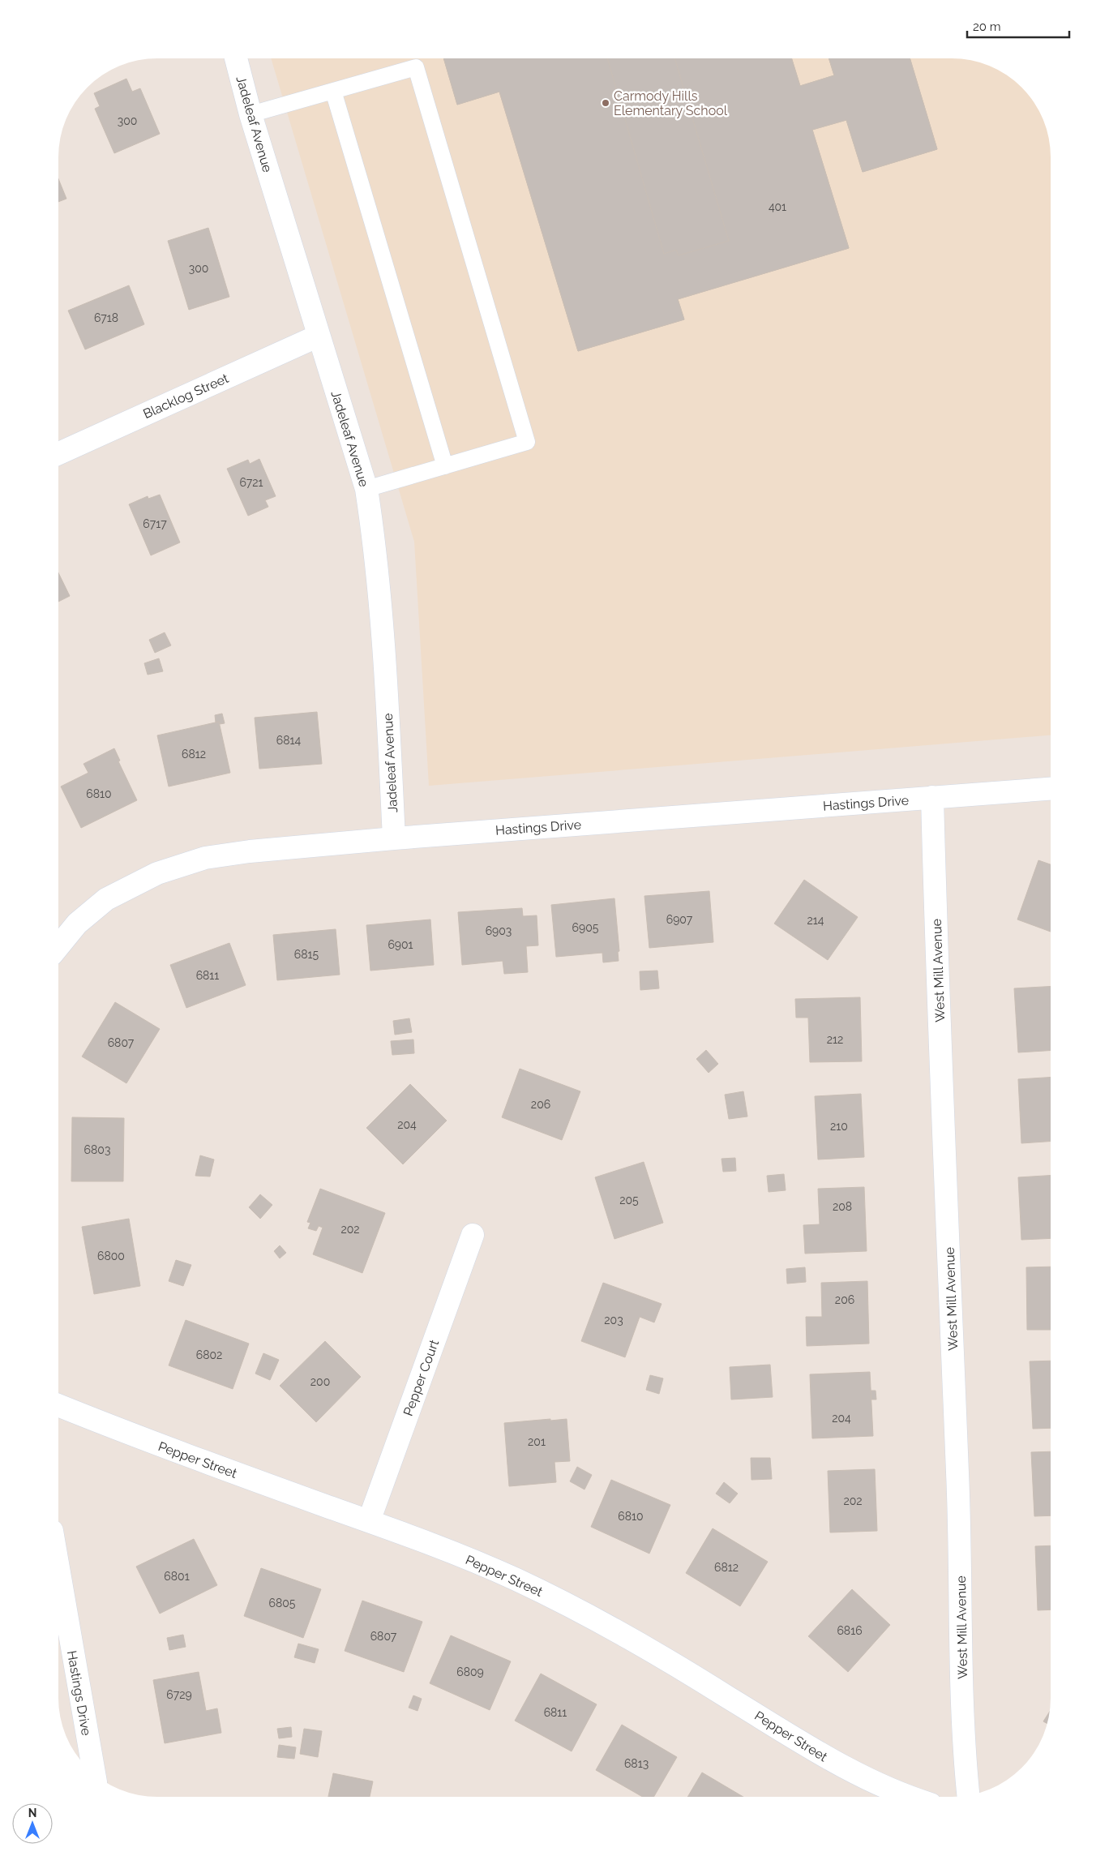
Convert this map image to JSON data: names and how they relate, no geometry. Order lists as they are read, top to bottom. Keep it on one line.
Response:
{"streets":{"street":["Jadeleaf Avenue","Blacklog Street","Hastings Drive","West Mill Avenue","Pepper Court","Pepper Street"]},"crossings":[["Jadeleaf Avenue","Blacklog Street"],["Jadeleaf Avenue","Hastings Drive"],["Hastings Drive","West Mill Avenue"],["Pepper Court","Pepper Street"]],"places":["Carmody Hills Elementary School"],"house_numbers":["300","401","300","6718","6721","6717","6814","6812","6810","6907","214","6905","6903","6901","6815","6811","212","6807","206","204","210","6803","205","208","202","6800","206","203","6802","200","204","201","202","6810","6812","6801","6805","6816","6807","6809","6729","6811","6813"],"scale_bar":"20 m","north":"top"}
